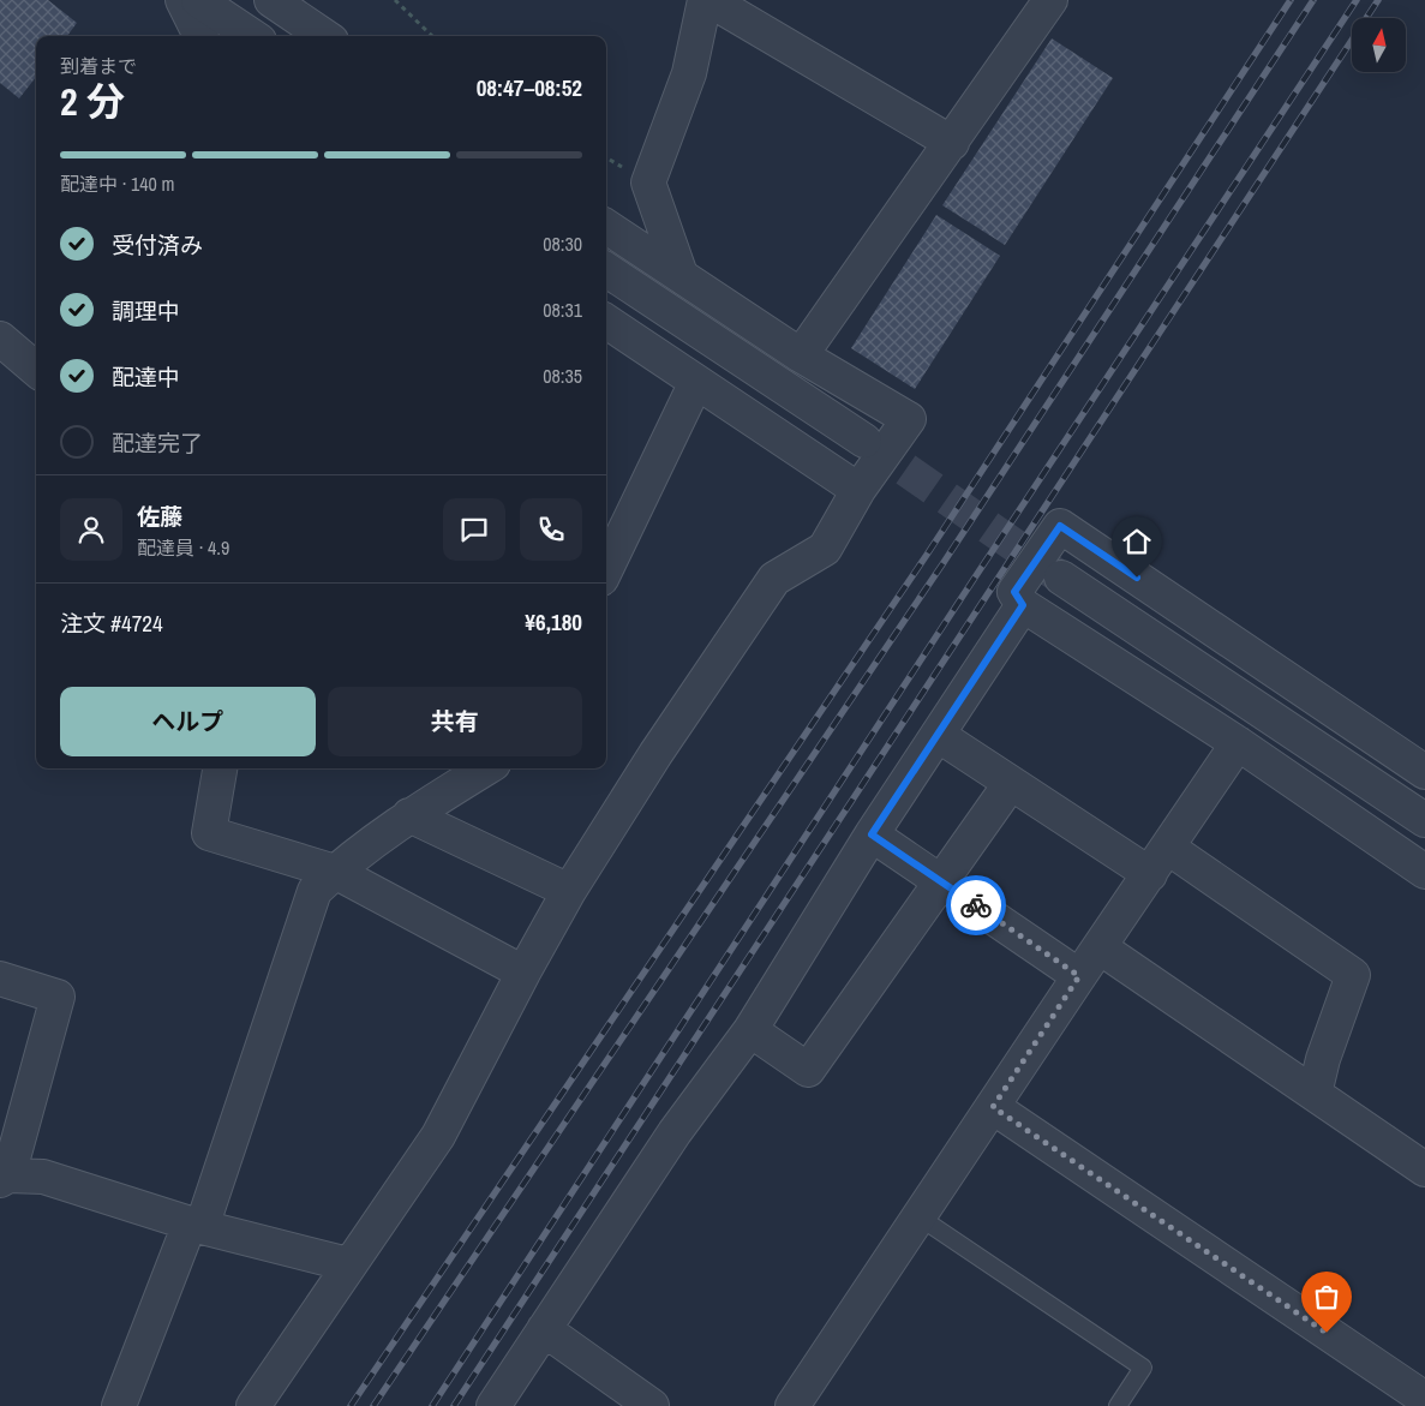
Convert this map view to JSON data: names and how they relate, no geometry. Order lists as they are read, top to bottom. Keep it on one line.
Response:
{"north":"top","page":{"heading":["2 分","到着まで","08:47–08:52"],"panel":["佐藤","配達員 · 4.9","注文 #4724","¥6,180"],"bar":"配達中 · 140 m","list":[["受付済み","08:30"],["調理中","08:31"],["配達中","08:35"],"配達完了"],"buttons":["ヘルプ","共有"]}}
